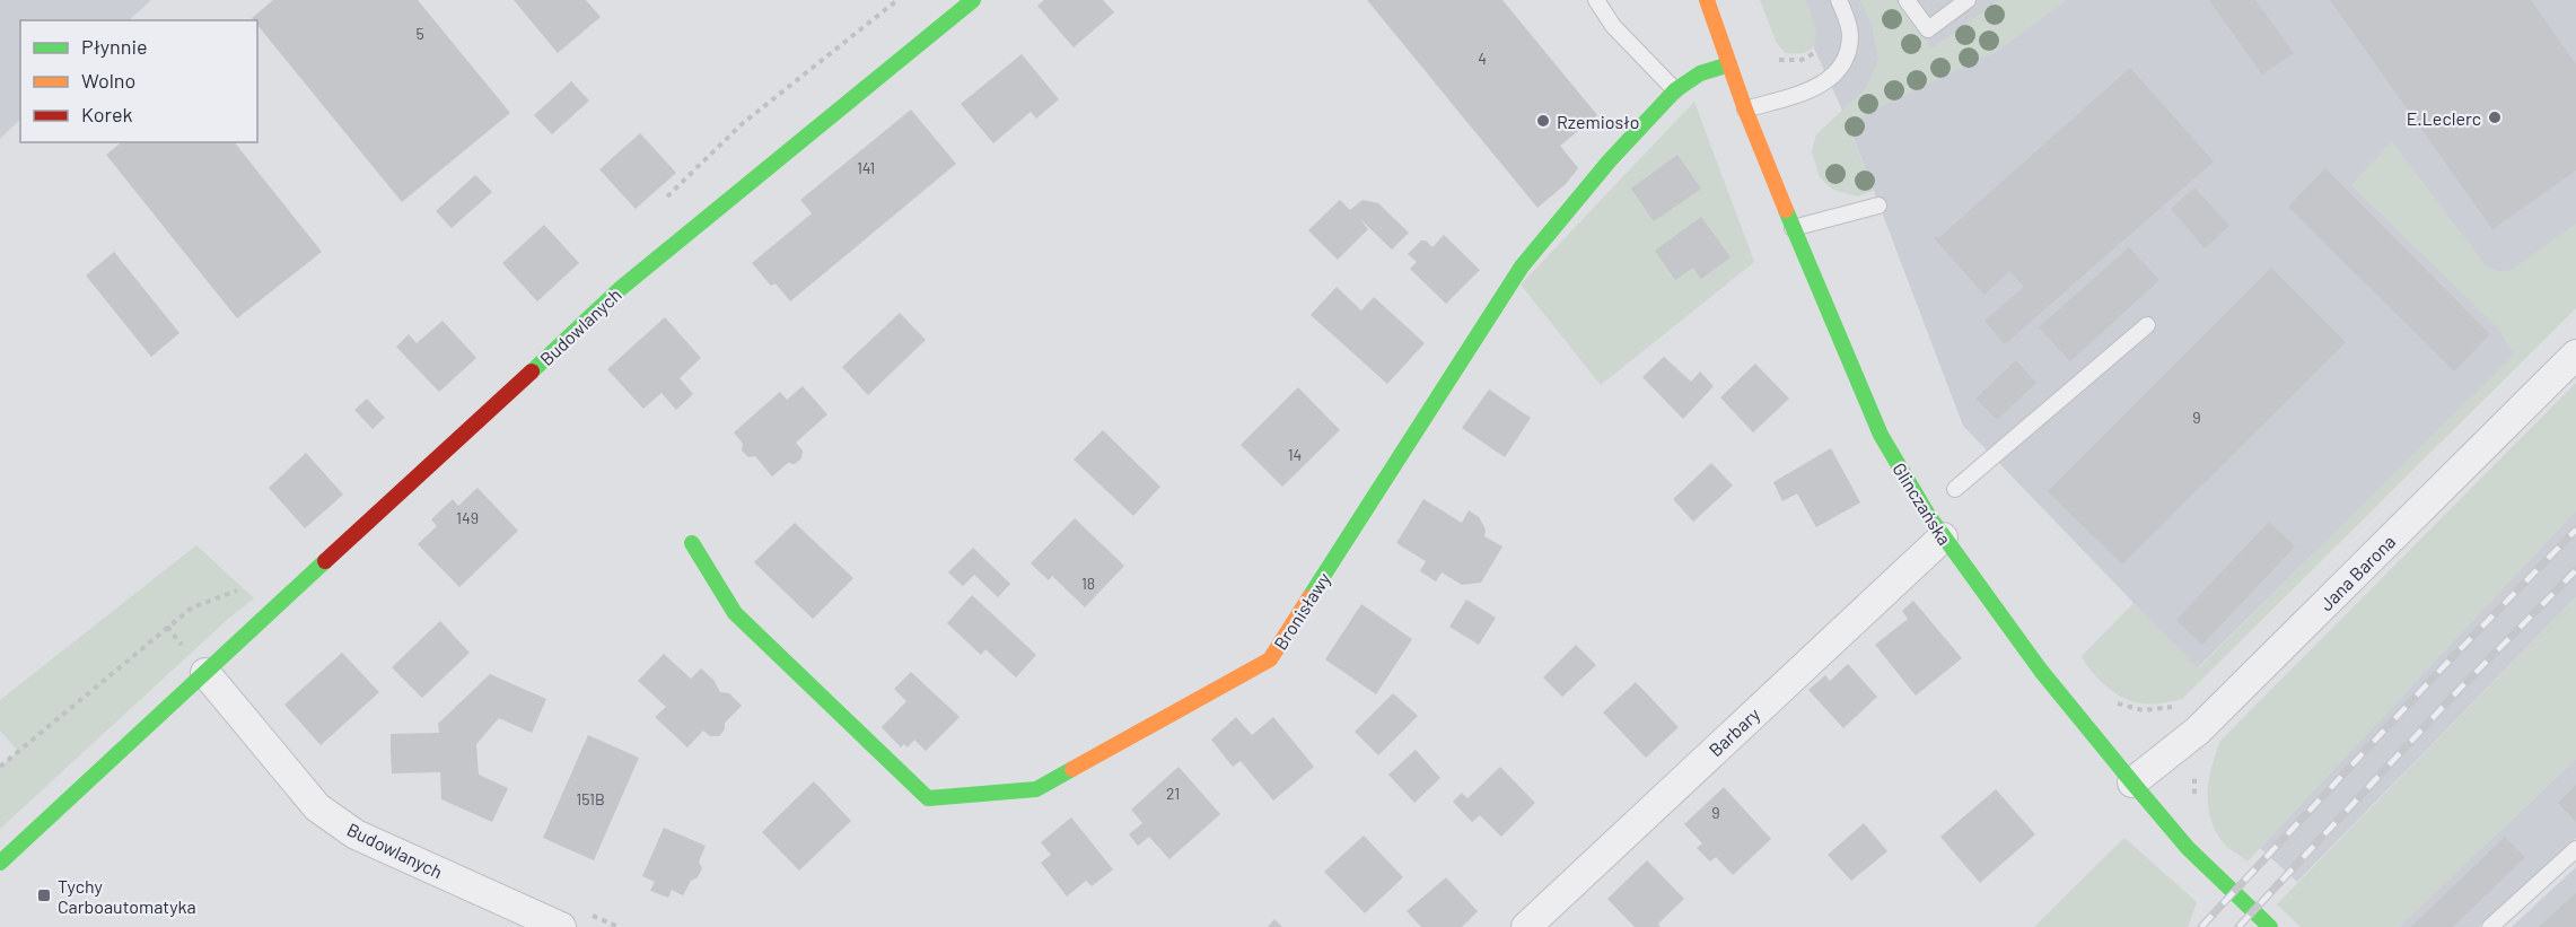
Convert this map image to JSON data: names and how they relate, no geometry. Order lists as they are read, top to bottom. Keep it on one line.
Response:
{"streets":{"street":["Budowlanych","Glinczańska","Jana Barona","Bronisławy","Barbary"]},"crossings":[["Glinczańska","Jana Barona"],["Glinczańska","Bronisławy"],["Glinczańska","Barbary"]],"places":{"other":["E.Leclerc","Rzemiosło"],"transit":["Tychy Carboautomatyka"]},"house_numbers":["5","4","141","9","14","149","18","21","151B","9"],"legend":["Płynnie","Wolno","Korek"]}
